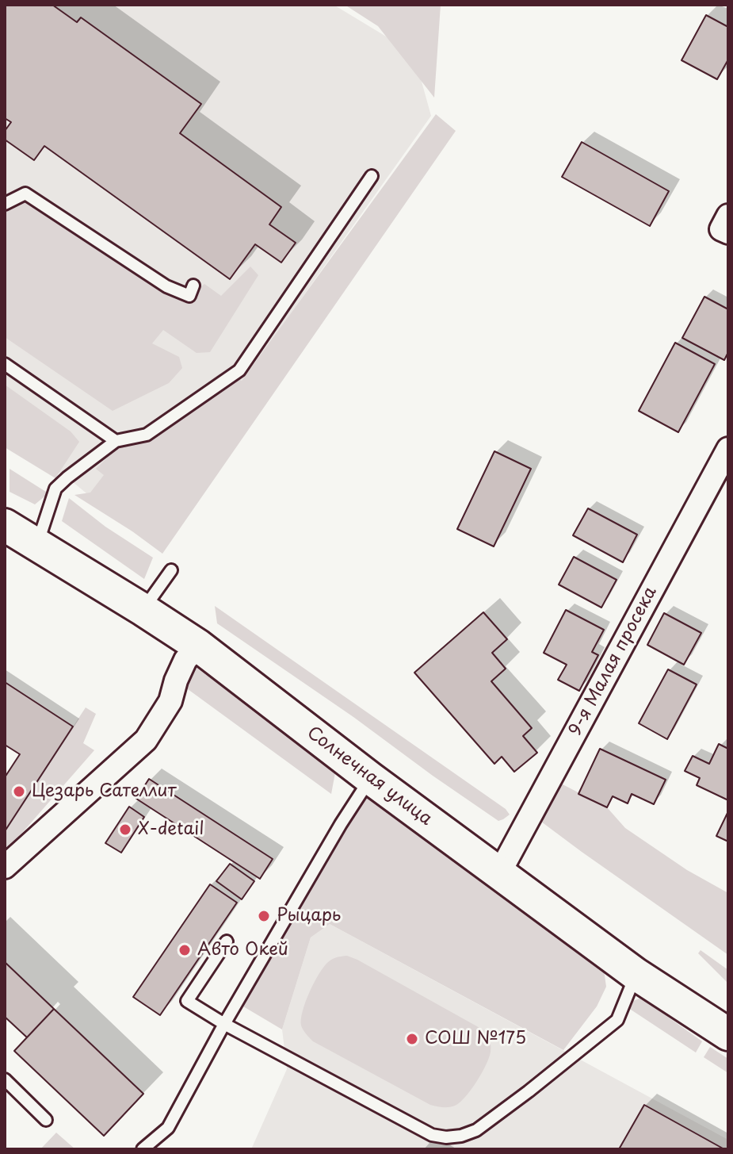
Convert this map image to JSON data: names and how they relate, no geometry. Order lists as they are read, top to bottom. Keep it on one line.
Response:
{"streets":{"main road":["Солнечная улица"],"street":["9-я Малая просека"]},"crossings":[["9-я Малая просека","Солнечная улица"]],"places":["Цезарь Сателлит","X-detail","Рыцарь","Авто Окей","СОШ №175"]}
